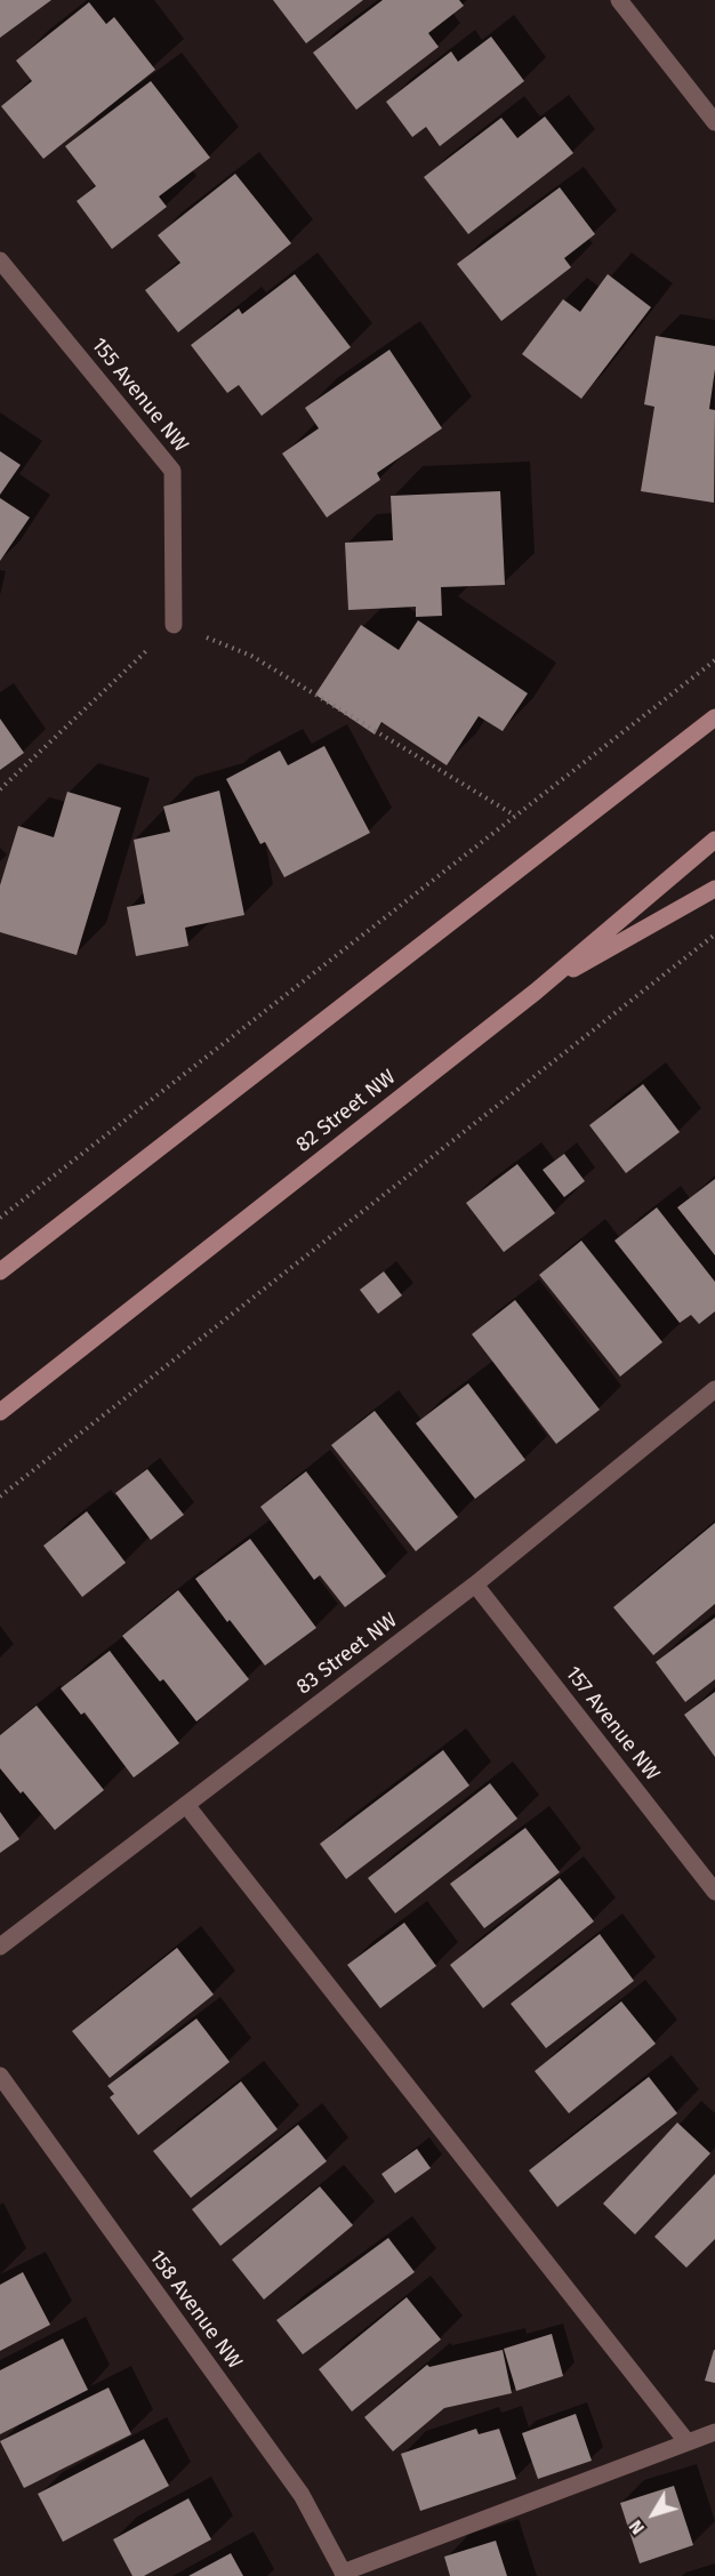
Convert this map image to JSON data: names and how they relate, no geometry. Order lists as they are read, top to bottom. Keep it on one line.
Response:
{"streets":{"main road":["82 Street NW"],"street":["155 Avenue NW","83 Street NW","157 Avenue NW","158 Avenue NW"]},"crossings":[["83 Street NW","157 Avenue NW"]],"north":"bottom left"}
